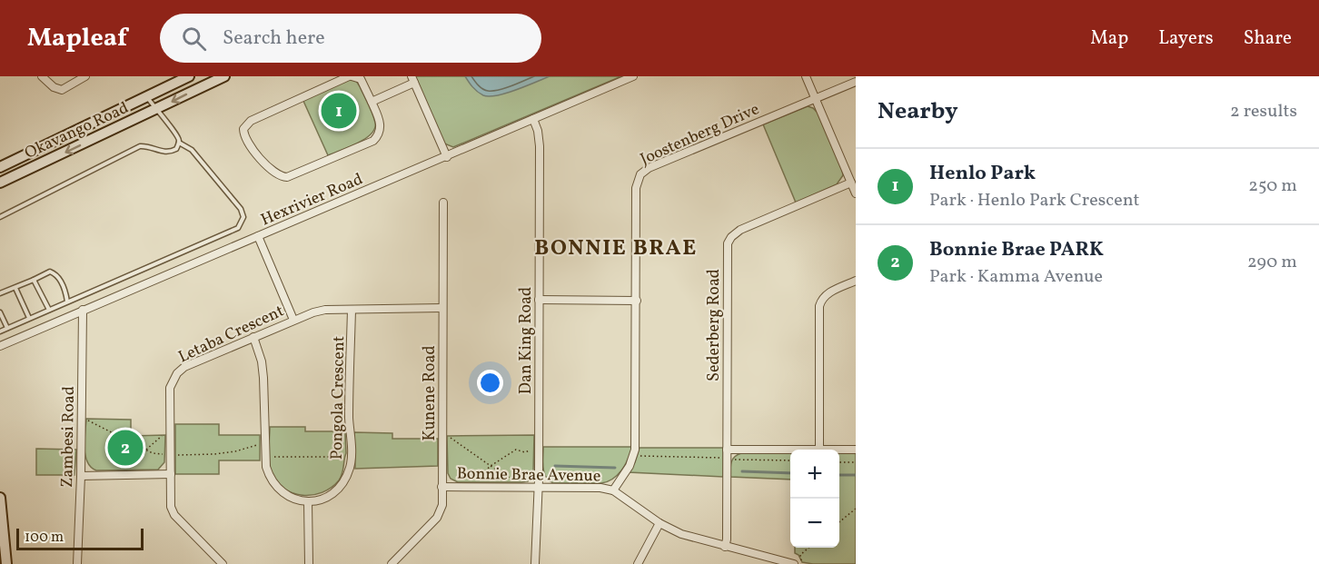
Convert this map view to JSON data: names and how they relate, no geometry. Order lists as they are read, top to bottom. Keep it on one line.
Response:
{"streets":{"main road":["Okavango Road"],"street":["Joostenberg Drive","Hexrivier Road","Sederberg Road","Letaba Crescent","Dan King Road","Kunene Road","Pongola Crescent","Zambesi Road","Bonnie Brae Avenue"]},"crossings":[["Joostenberg Drive","Bonnie Brae Avenue"],["Hexrivier Road","Dan King Road"],["Hexrivier Road","Zambesi Road"],["Sederberg Road","Bonnie Brae Avenue"],["Letaba Crescent","Kunene Road"],["Letaba Crescent","Pongola Crescent"],["Dan King Road","Bonnie Brae Avenue"],["Kunene Road","Bonnie Brae Avenue"]],"districts":["BONNIE BRAE"],"scale_bar":"100 m","page":{"header":"Mapleaf","search":"Search here","nav":["Map","Layers","Share"],"heading":["Nearby","2 results"],"pins":["1","2"],"list":[{"mark":"1","name":"Henlo Park","note":"Park · Henlo Park Crescent","value":"250 m"},{"mark":"2","name":"Bonnie Brae PARK","note":"Park · Kamma Avenue","value":"290 m"}],"map_buttons":["+","−"],"scale":"100 m"}}
